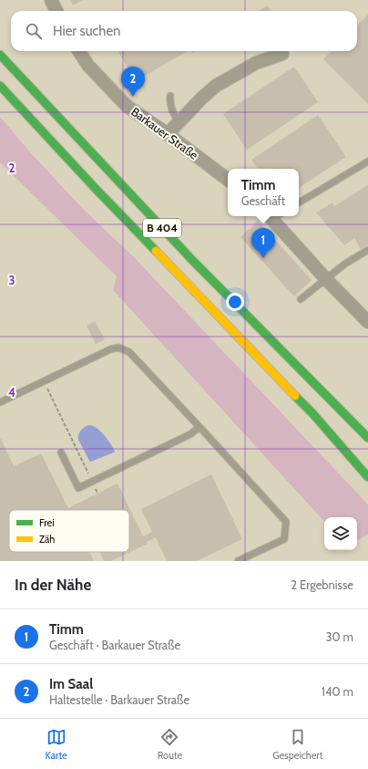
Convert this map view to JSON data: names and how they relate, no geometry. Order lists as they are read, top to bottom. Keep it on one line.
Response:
{"streets":{"highway":["B 404"],"street":["Barkauer Straße"]},"legend":["Frei","Zäh"],"page":{"search":"Hier suchen","pins":["2","1"],"popup":["Timm","Geschäft"],"heading":["In der Nähe","2 Ergebnisse"],"list":[{"mark":"1","name":"Timm","note":"Geschäft · Barkauer Straße","value":"30 m"},{"mark":"2","name":"Im Saal","note":"Haltestelle · Barkauer Straße","value":"140 m"}],"nav":["Karte","Route","Gespeichert"]},"grid":{"rows":["2","3","4"]}}
